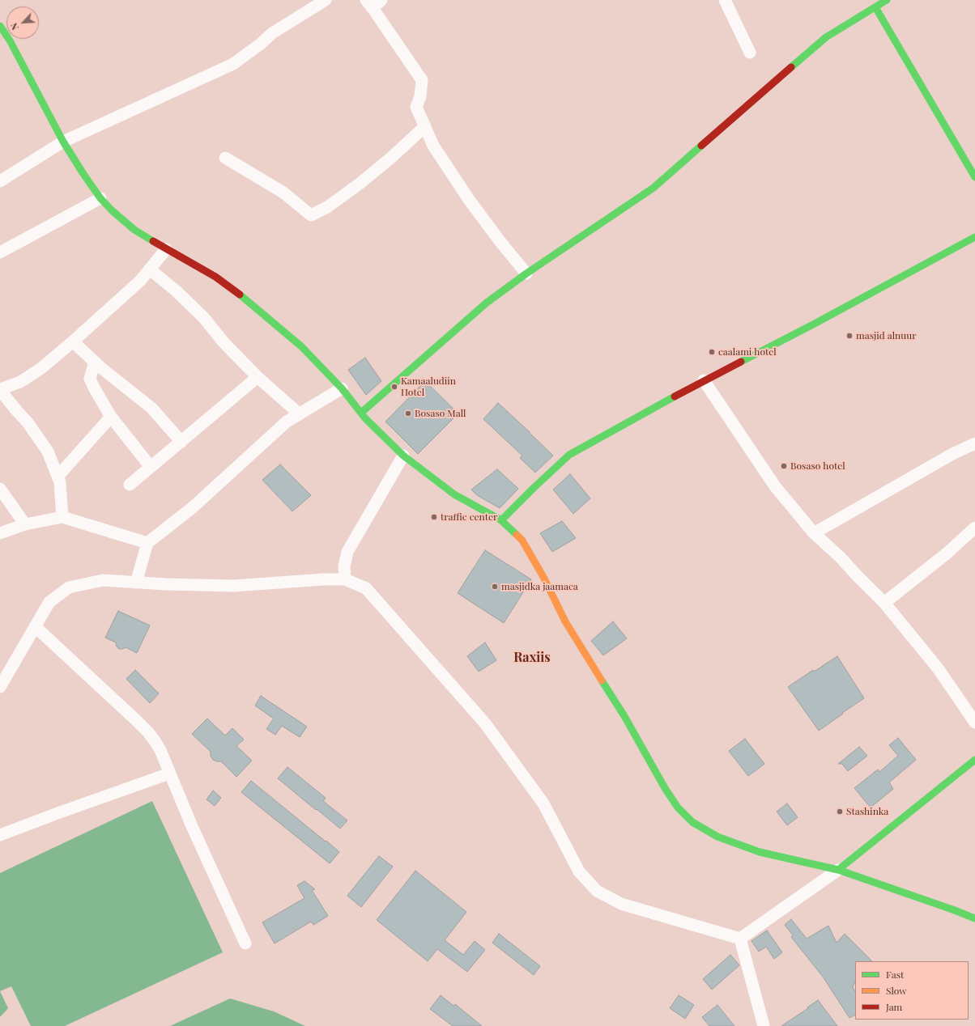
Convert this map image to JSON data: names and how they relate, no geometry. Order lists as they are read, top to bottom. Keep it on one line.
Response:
{"districts":["Raxiis"],"places":["masjid alnuur","caalami hotel","Kamaaludiin Hotel","Bosaso Mall","Bosaso hotel","traffic center","masjidka jaamaca","Stashinka"],"legend":["Fast","Slow","Jam"],"north":"bottom left"}
